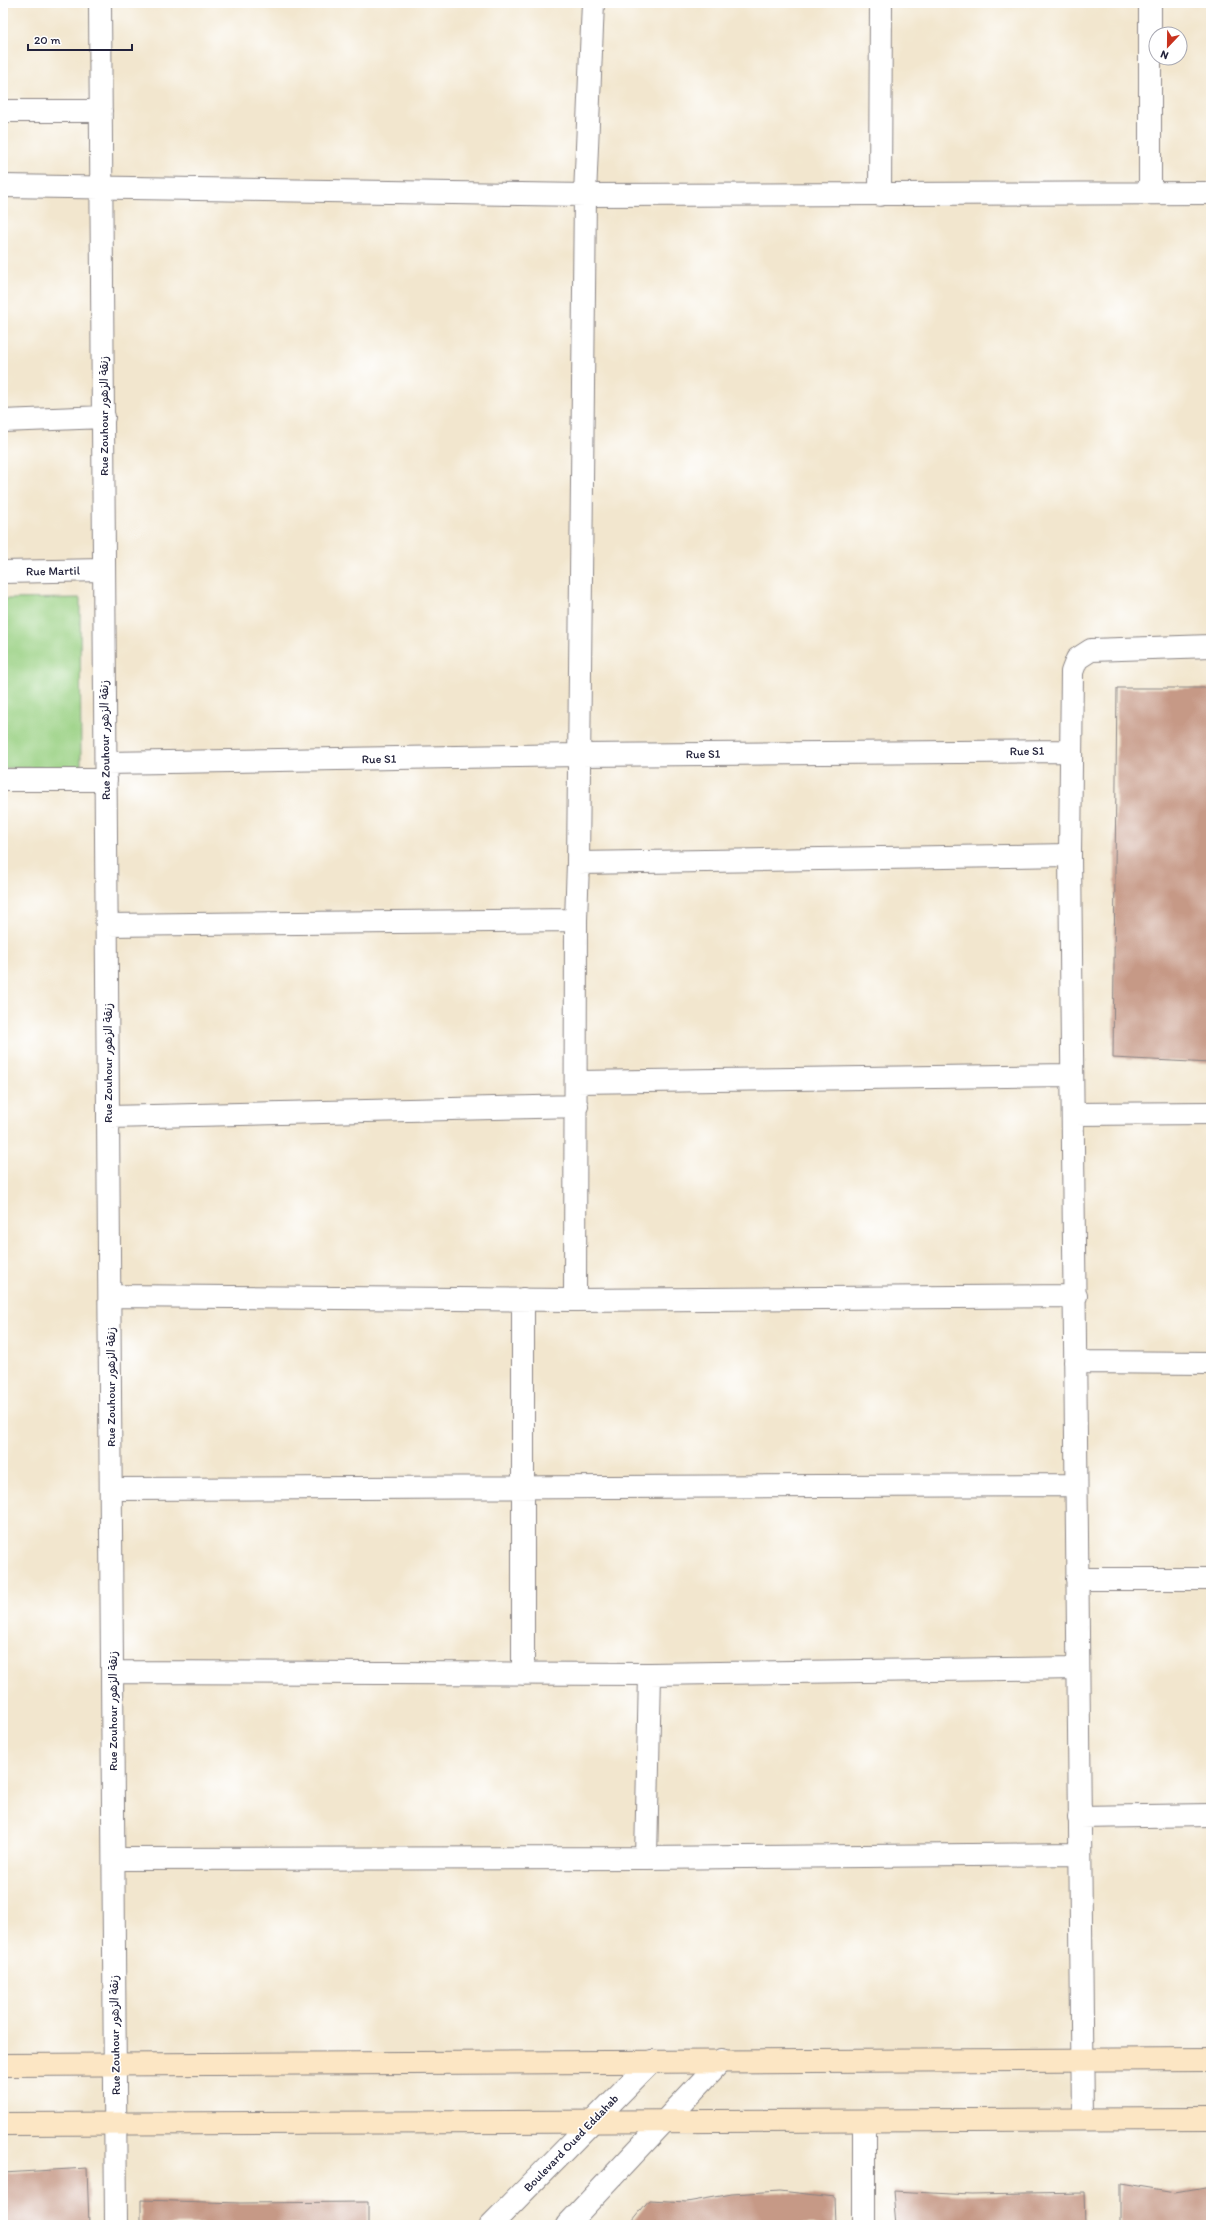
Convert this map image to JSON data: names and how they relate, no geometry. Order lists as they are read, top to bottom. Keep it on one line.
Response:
{"streets":{"street":["Rue Zouhour زنقة الزهور","Rue Martil","Rue S1","Boulevard Oued Eddahab"]},"crossings":[["Rue Zouhour زنقة الزهور","Rue Martil"],["Rue Zouhour زنقة الزهور","Rue S1"]],"scale_bar":"20 m","north":"bottom"}
